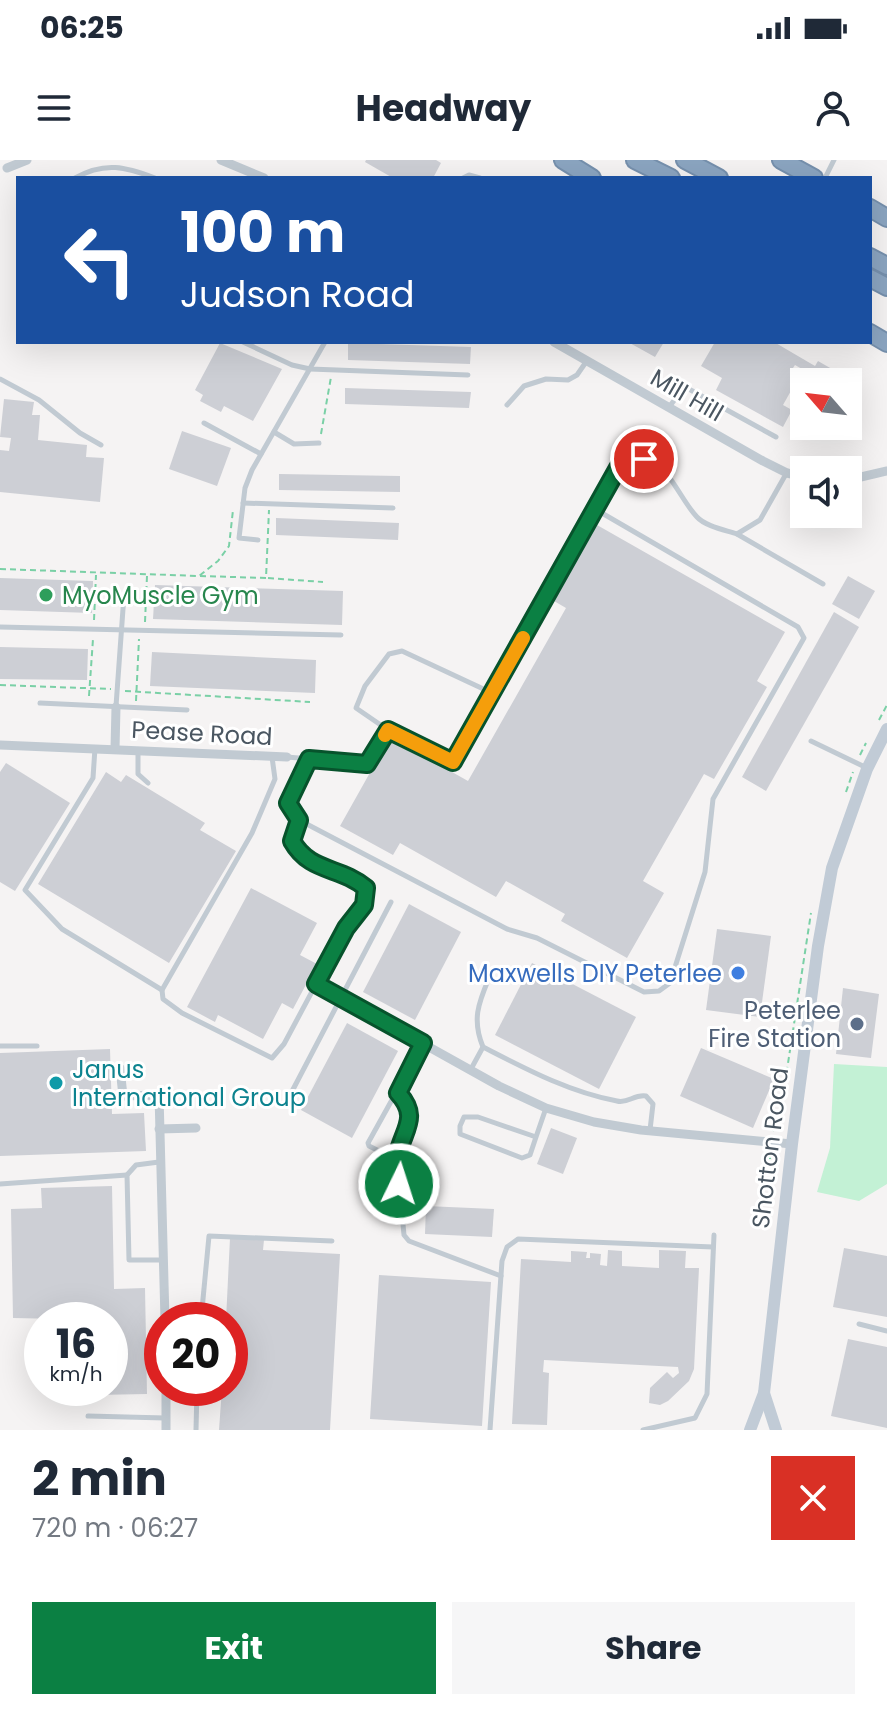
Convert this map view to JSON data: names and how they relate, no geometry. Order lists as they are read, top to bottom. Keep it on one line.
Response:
{"streets":{"street":["Mill Hill","Pease Road","Shotton Road"]},"places":["MyoMuscle Gym","Maxwells DIY Peterlee","Peterlee Fire Station","Janus International Group"],"north":"top left","page":{"status":"06:25","header":"Headway","turn":["100 m","Judson Road"],"speed":"16 km/h","limit":"20","heading":["2 min","720 m · 06:27"],"buttons":["Exit","Share"]}}
